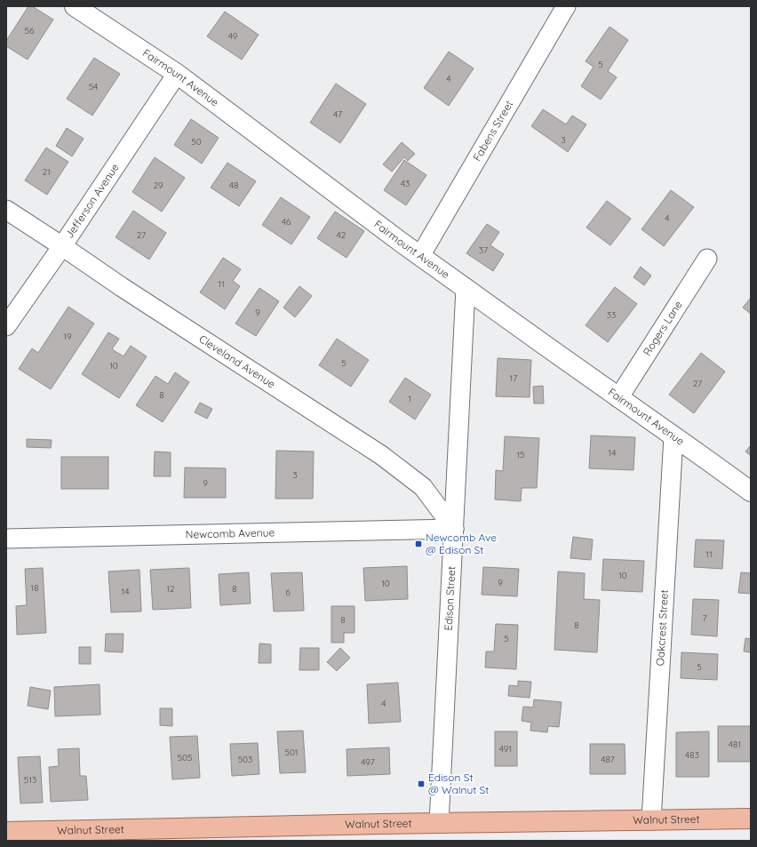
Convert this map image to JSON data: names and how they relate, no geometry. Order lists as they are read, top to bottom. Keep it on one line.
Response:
{"streets":{"main road":["Walnut Street"],"street":["Fairmount Avenue","Fabens Street","Jefferson Avenue","Rogers Lane","Cleveland Avenue","Newcomb Avenue","Edison Street","Oakcrest Street"]},"crossings":[["Fairmount Avenue","Fabens Street"],["Fairmount Avenue","Jefferson Avenue"],["Fairmount Avenue","Rogers Lane"],["Fairmount Avenue","Edison Street"],["Fairmount Avenue","Oakcrest Street"],["Jefferson Avenue","Cleveland Avenue"],["Cleveland Avenue","Newcomb Avenue"],["Cleveland Avenue","Edison Street"],["Newcomb Avenue","Edison Street"],["Edison Street","Walnut Street"],["Oakcrest Street","Walnut Street"]],"places":{"transit":["Newcomb Ave @ Edison St","Edison St @ Walnut St"]},"house_numbers":["56","49","5","4","54","47","3","50","21","43","29","48","4","46","27","42","37","11","9","33","19","5","10","17","27","8","1","14","15","3","9","11","10","9","10","18","12","8","14","6","7","8","8","5","5","4","481","491","501","483","505","503","487","497","513"]}
